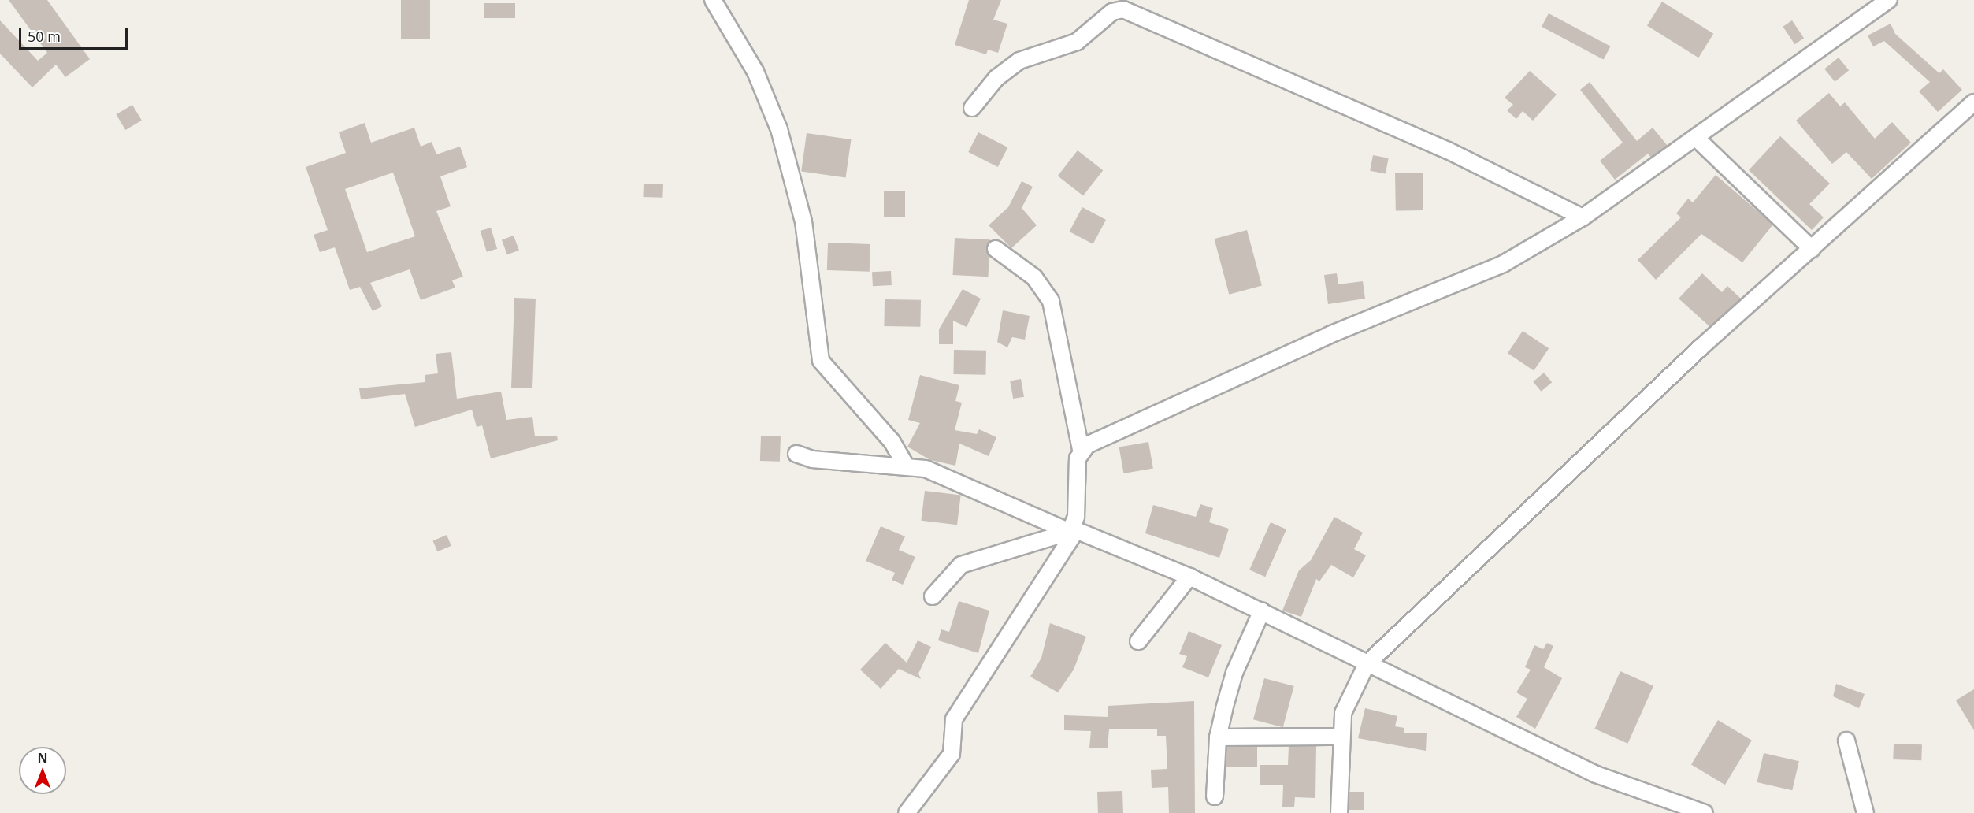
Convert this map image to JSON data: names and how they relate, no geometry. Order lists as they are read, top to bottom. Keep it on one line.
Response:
{"scale_bar":"50 m","north":"top"}
